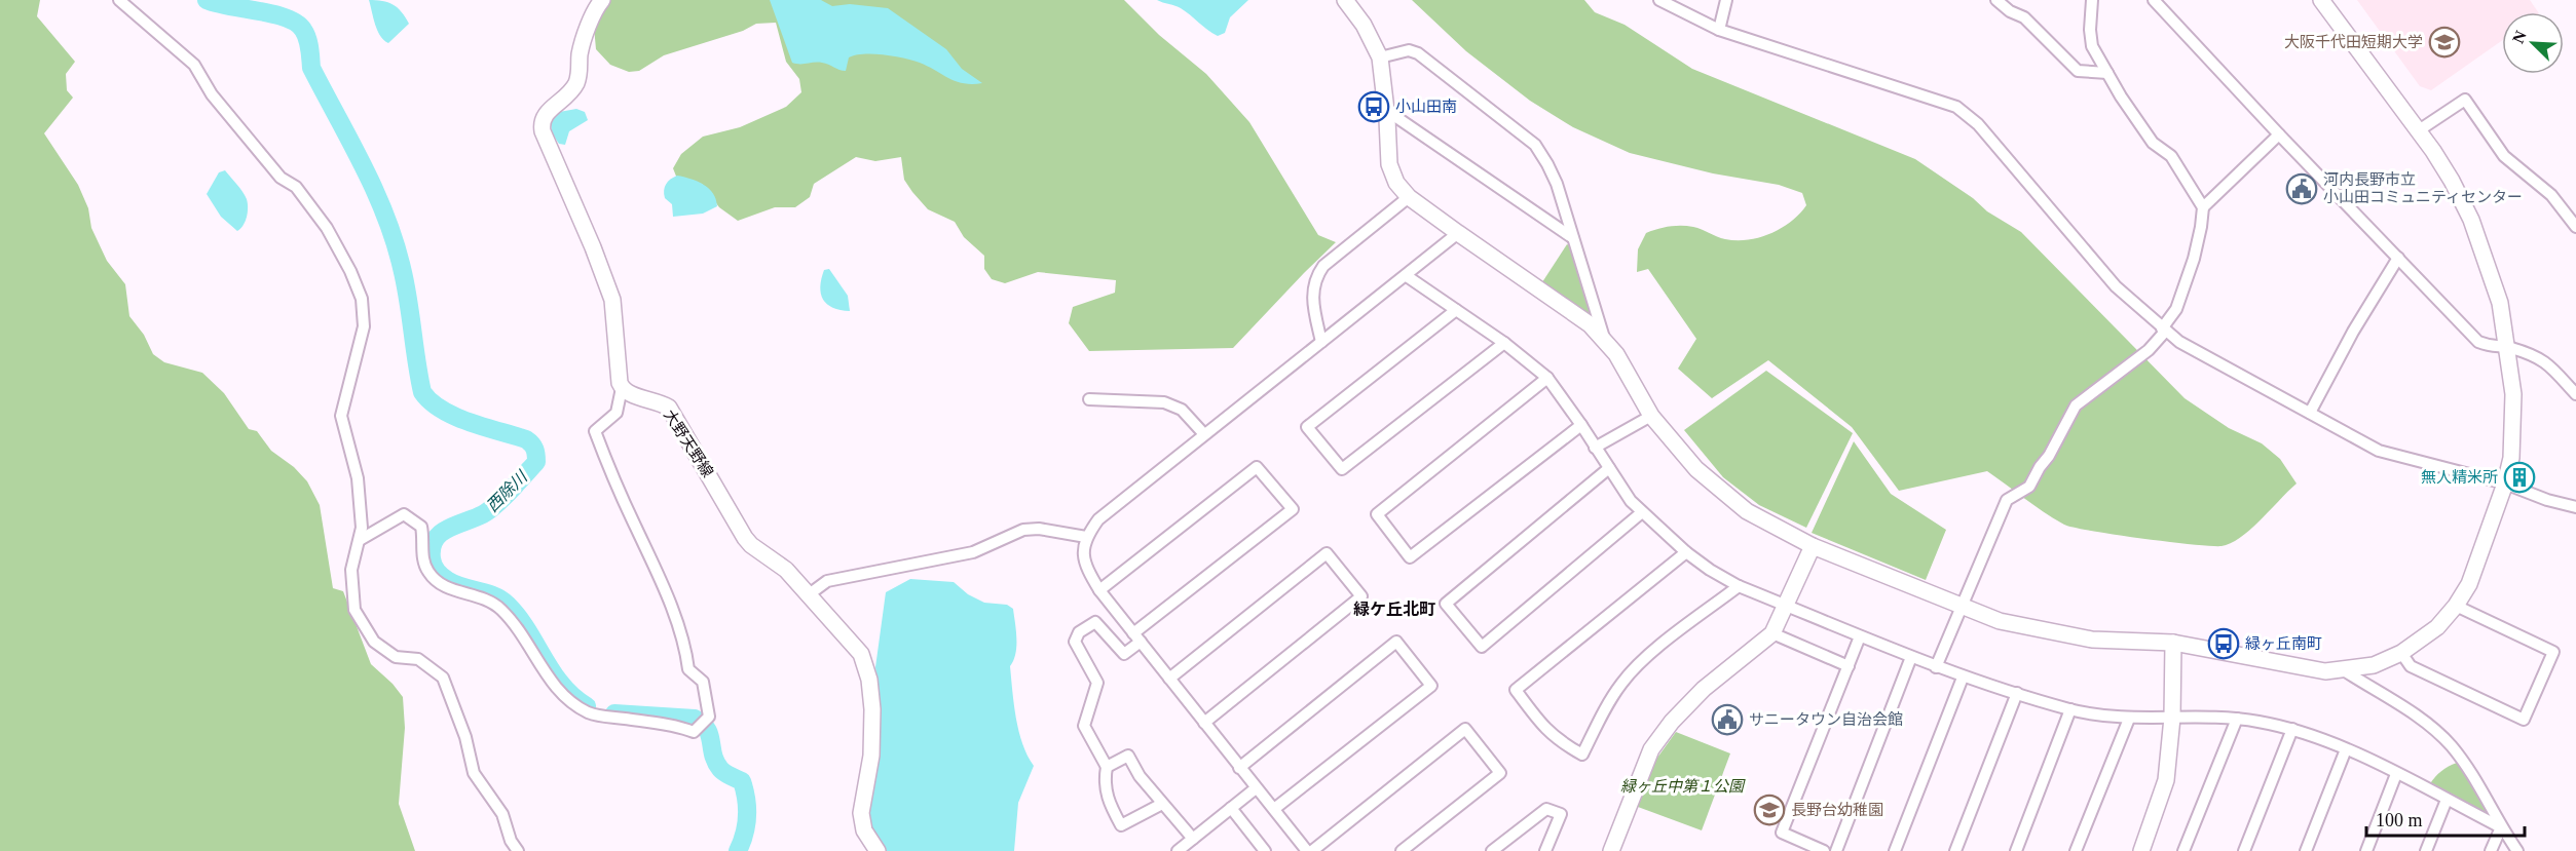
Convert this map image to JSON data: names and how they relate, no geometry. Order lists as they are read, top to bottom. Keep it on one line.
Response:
{"streets":{"street":["大野天野線"]},"districts":["緑ケ丘北町"],"water":["西除川"],"parks":["緑ヶ丘中第１公園"],"places":{"school or university":["大阪千代田短期大学","長野台幼稚園"],"bus stop":["小山田南","緑ヶ丘南町"],"public building":["河内長野市立 小山田コミュニティセンター","サニータウン自治会館"],"building":["無人精米所"]},"scale_bar":"100 m","north":"top left"}
